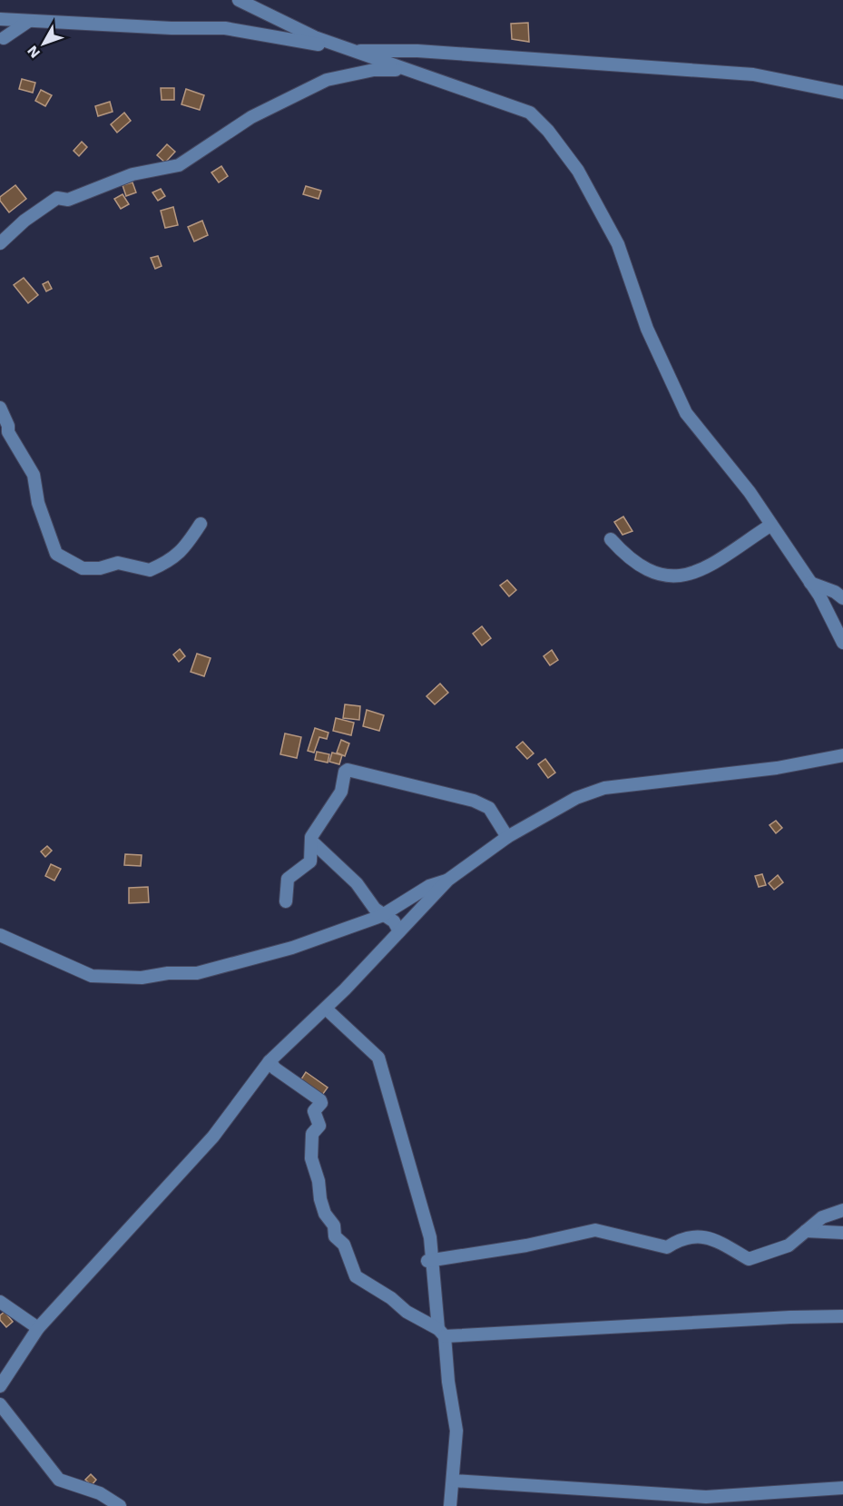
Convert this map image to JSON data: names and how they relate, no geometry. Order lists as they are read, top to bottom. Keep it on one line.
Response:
{"north":"bottom left"}
